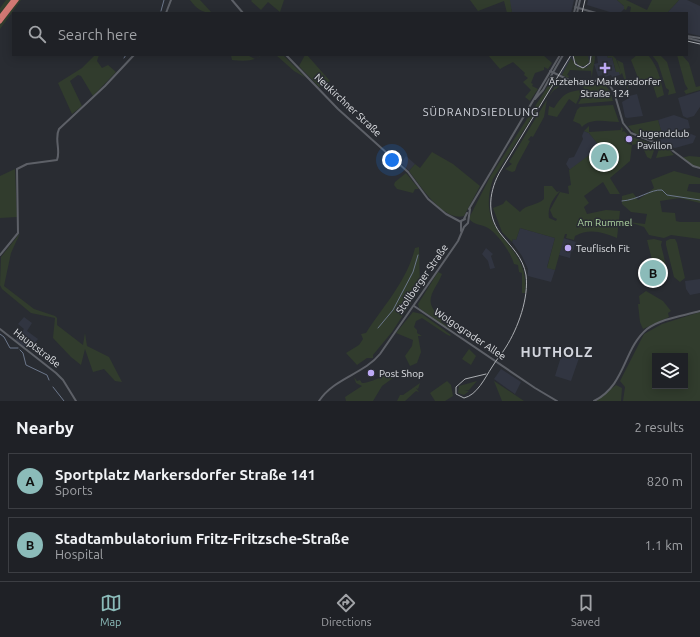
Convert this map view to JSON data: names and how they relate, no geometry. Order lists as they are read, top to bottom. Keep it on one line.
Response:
{"streets":{"main road":["Neukirchner Straße","Stollberger Straße","Wolgograder Allee","Hauptstraße"]},"crossings":[["Neukirchner Straße","Stollberger Straße"],["Stollberger Straße","Wolgograder Allee"]],"districts":["SÜDRANDSIEDLUNG","HUTHOLZ"],"parks":["Am Rummel"],"places":{"health":["Ärztehaus Markersdorfer Straße 124"],"other":["Jugendclub Pavillon","Teuflisch Fit","Post Shop"]},"page":{"search":"Search here","pins":["A","B"],"heading":["Nearby","2 results"],"list":[{"mark":"A","name":"Sportplatz Markersdorfer Straße 141","note":"Sports","value":"820 m"},{"mark":"B","name":"Stadtambulatorium Fritz-Fritzsche-Straße","note":"Hospital","value":"1.1 km"}],"nav":["Map","Directions","Saved"]}}
